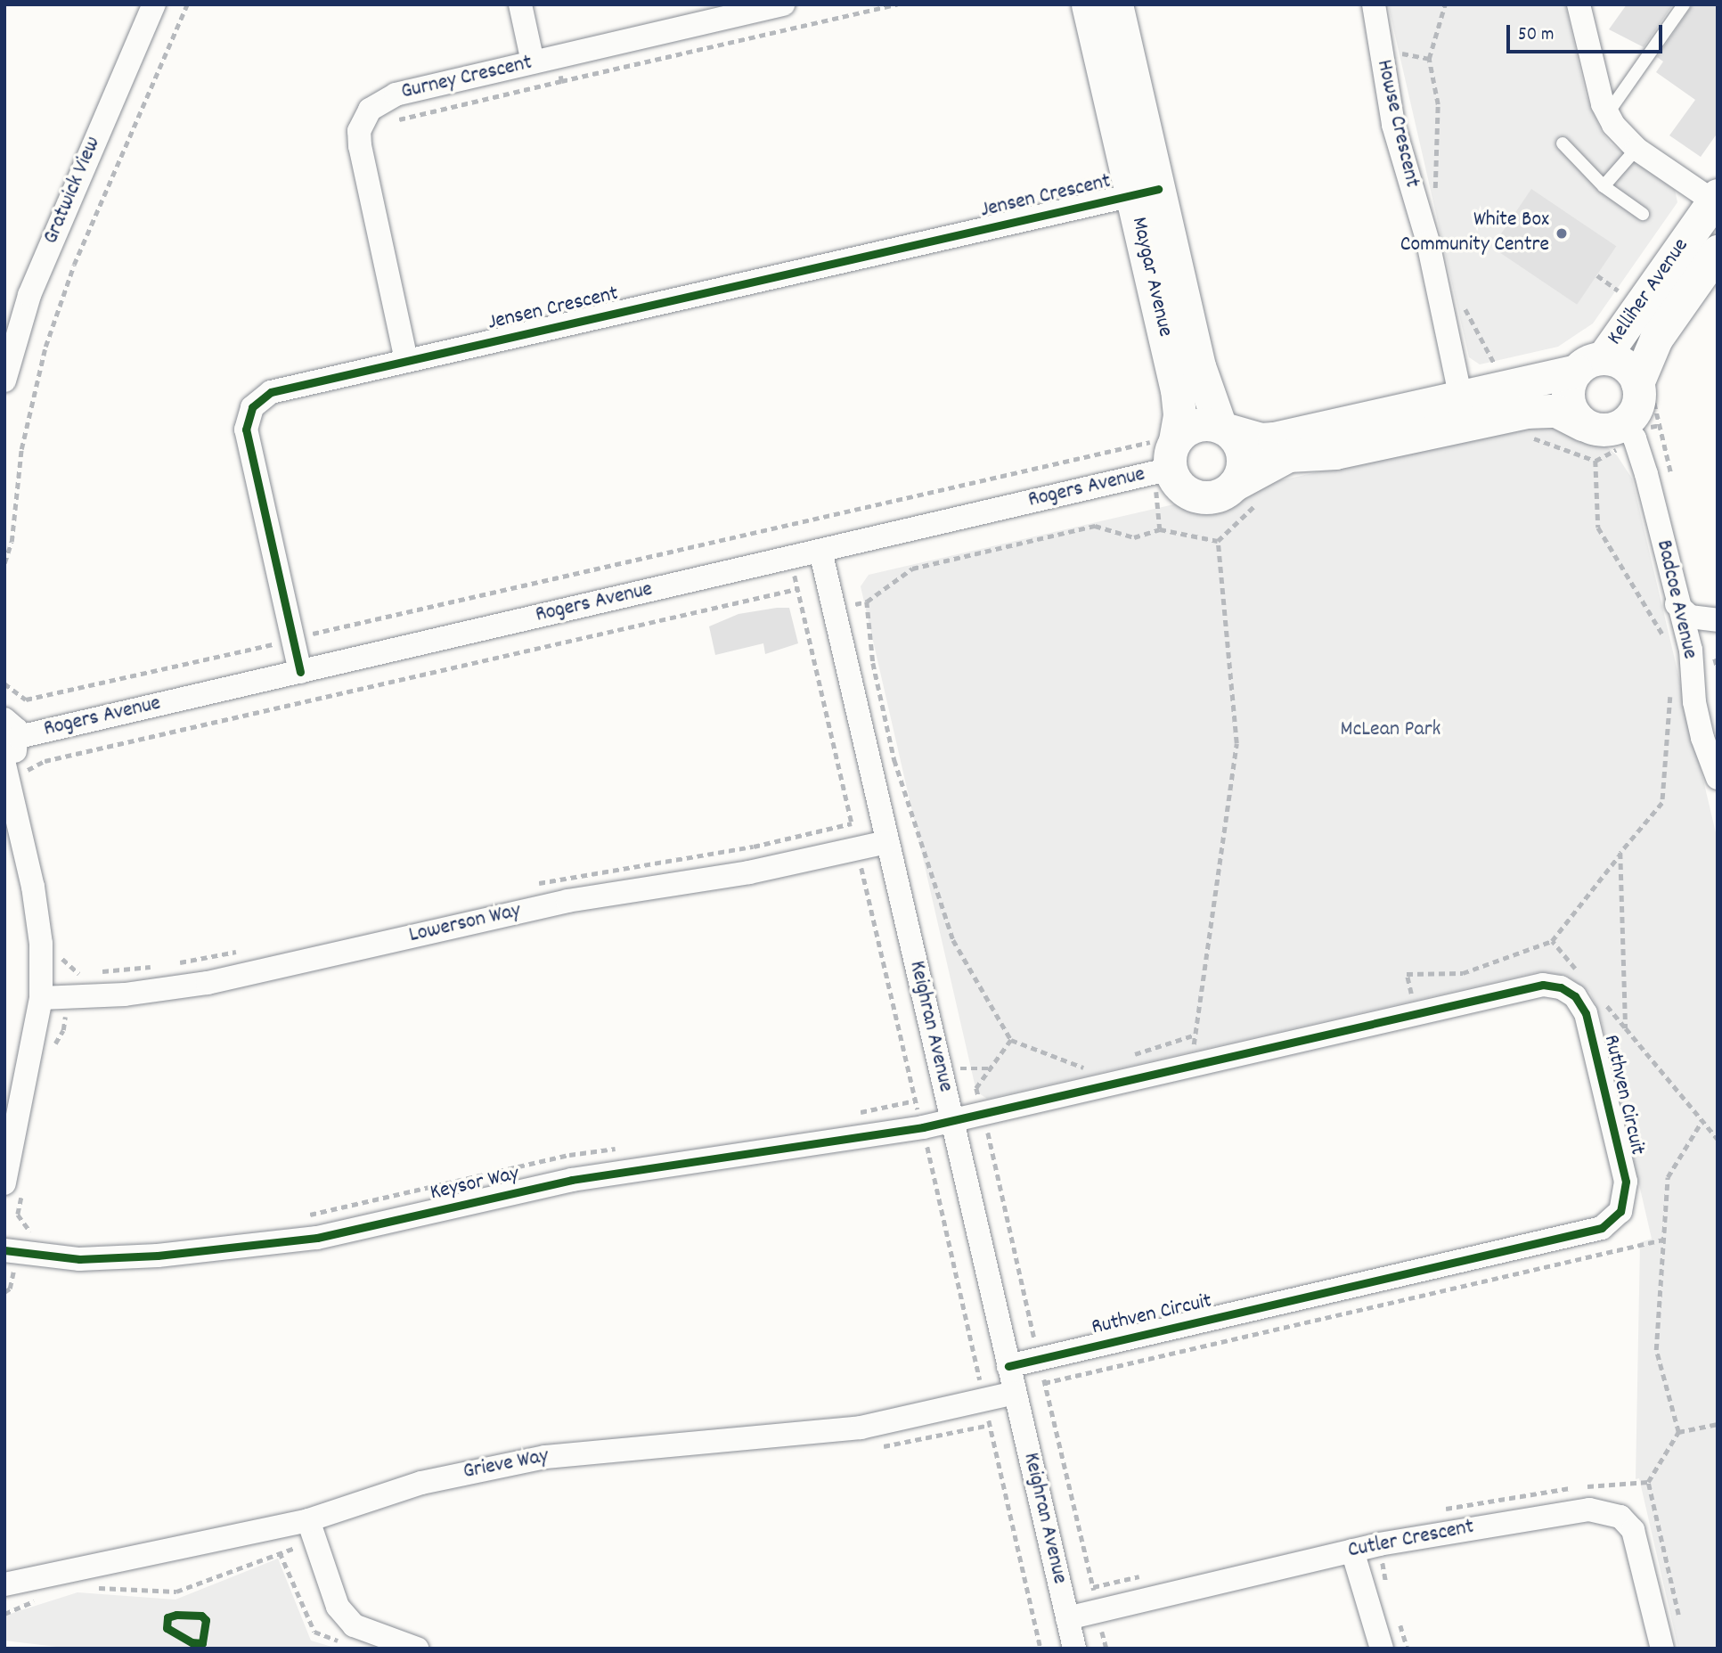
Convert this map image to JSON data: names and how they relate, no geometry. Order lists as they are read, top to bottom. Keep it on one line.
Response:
{"streets":{"street":["Gurney Crescent","Howse Crescent","Gratwick View","Jensen Crescent","Maygar Avenue","Kelliher Avenue","Rogers Avenue","Badcoe Avenue","Lowerson Way","Keighran Avenue","Ruthven Circuit","Keysor Way","Grieve Way","Cutler Crescent"]},"crossings":[["Gurney Crescent","Jensen Crescent"],["Howse Crescent","Rogers Avenue"],["Jensen Crescent","Maygar Avenue"],["Jensen Crescent","Rogers Avenue"],["Maygar Avenue","Rogers Avenue"],["Kelliher Avenue","Rogers Avenue"],["Kelliher Avenue","Badcoe Avenue"],["Rogers Avenue","Badcoe Avenue"],["Rogers Avenue","Keighran Avenue"],["Lowerson Way","Keighran Avenue"],["Keighran Avenue","Ruthven Circuit"],["Keighran Avenue","Keysor Way"],["Keighran Avenue","Grieve Way"],["Keighran Avenue","Cutler Crescent"],["Ruthven Circuit","Keysor Way"]],"parks":["McLean Park"],"places":["White Box Community Centre"],"scale_bar":"50 m"}
